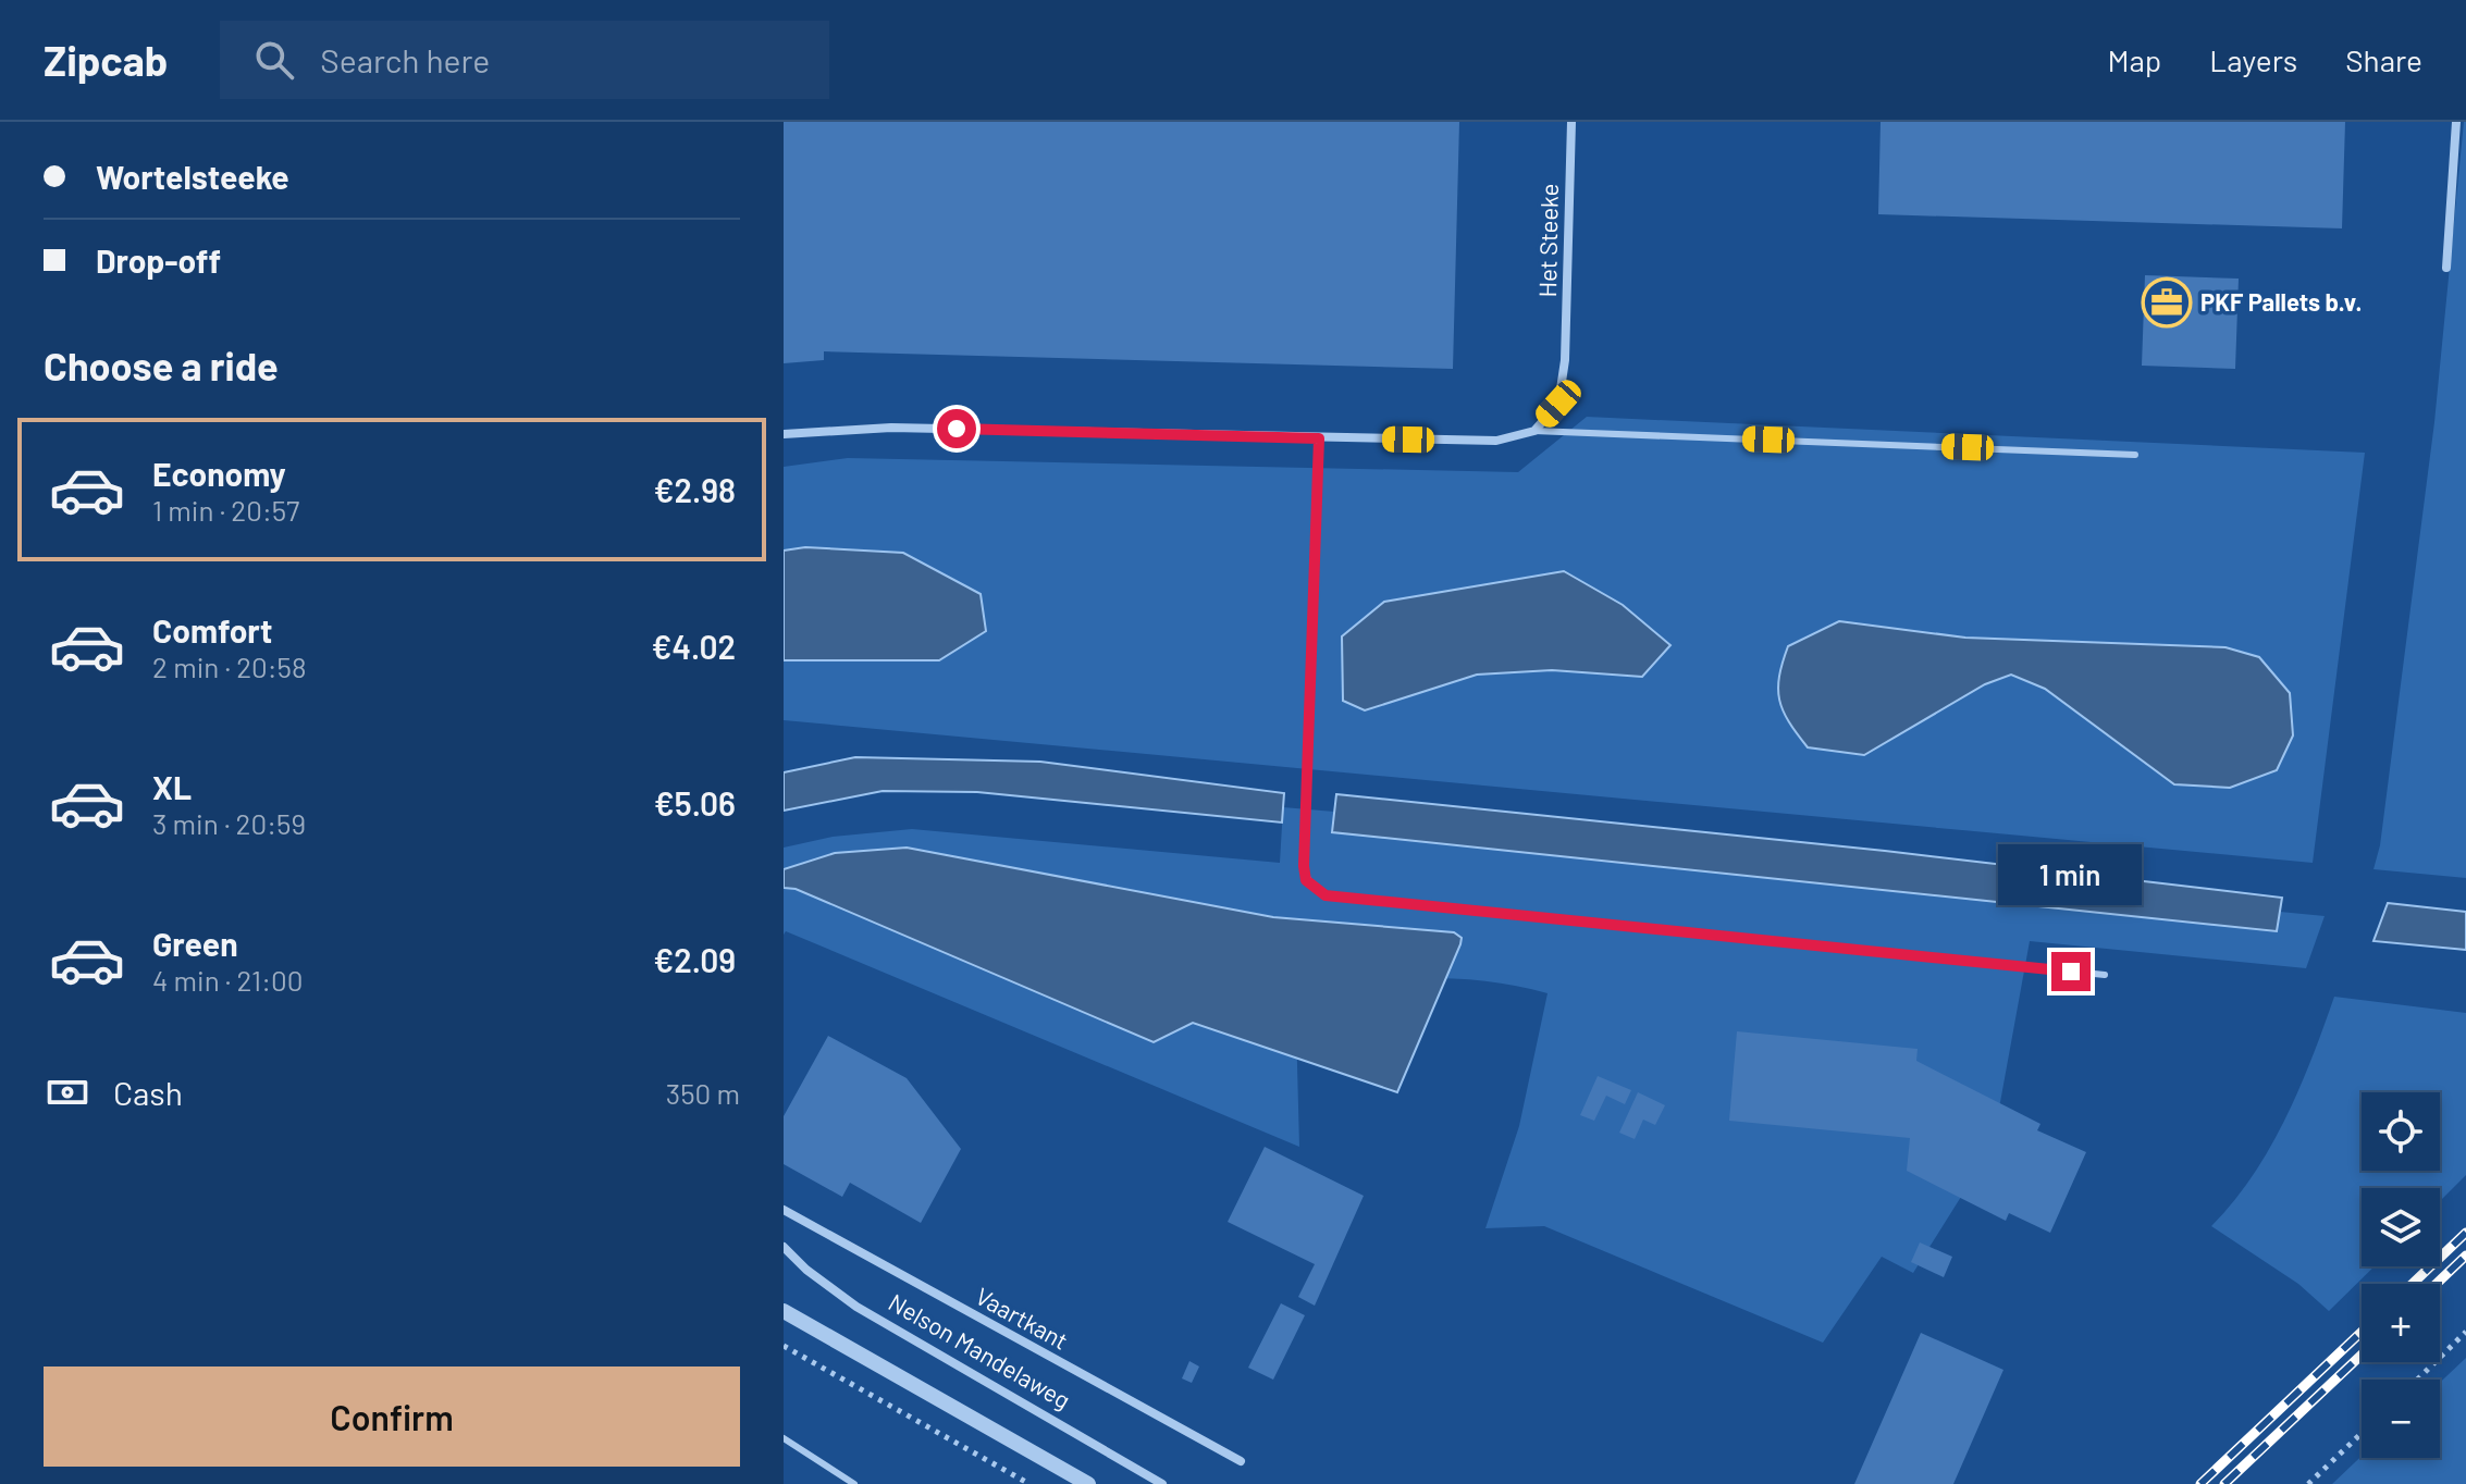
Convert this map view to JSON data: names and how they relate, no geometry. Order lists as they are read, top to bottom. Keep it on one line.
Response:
{"streets":{"street":["Het Steeke","Vaartkant","Nelson Mandelaweg"]},"places":{"office":["PKF Pallets b.v."]},"page":{"header":"Zipcab","search":"Search here","nav":["Map","Layers","Share"],"banner":["Wortelsteeke","Drop-off"],"heading":"Choose a ride","list":[{"name":"Economy","note":"1 min · 20:57","value":"€2.98"},{"name":"Comfort","note":"2 min · 20:58","value":"€4.02"},{"name":"XL","note":"3 min · 20:59","value":"€5.06"},{"name":"Green","note":"4 min · 21:00","value":"€2.09"}],"bubble":"1 min","pay":["Cash","350 m"],"map_buttons":["+","−"],"buttons":"Confirm"}}
